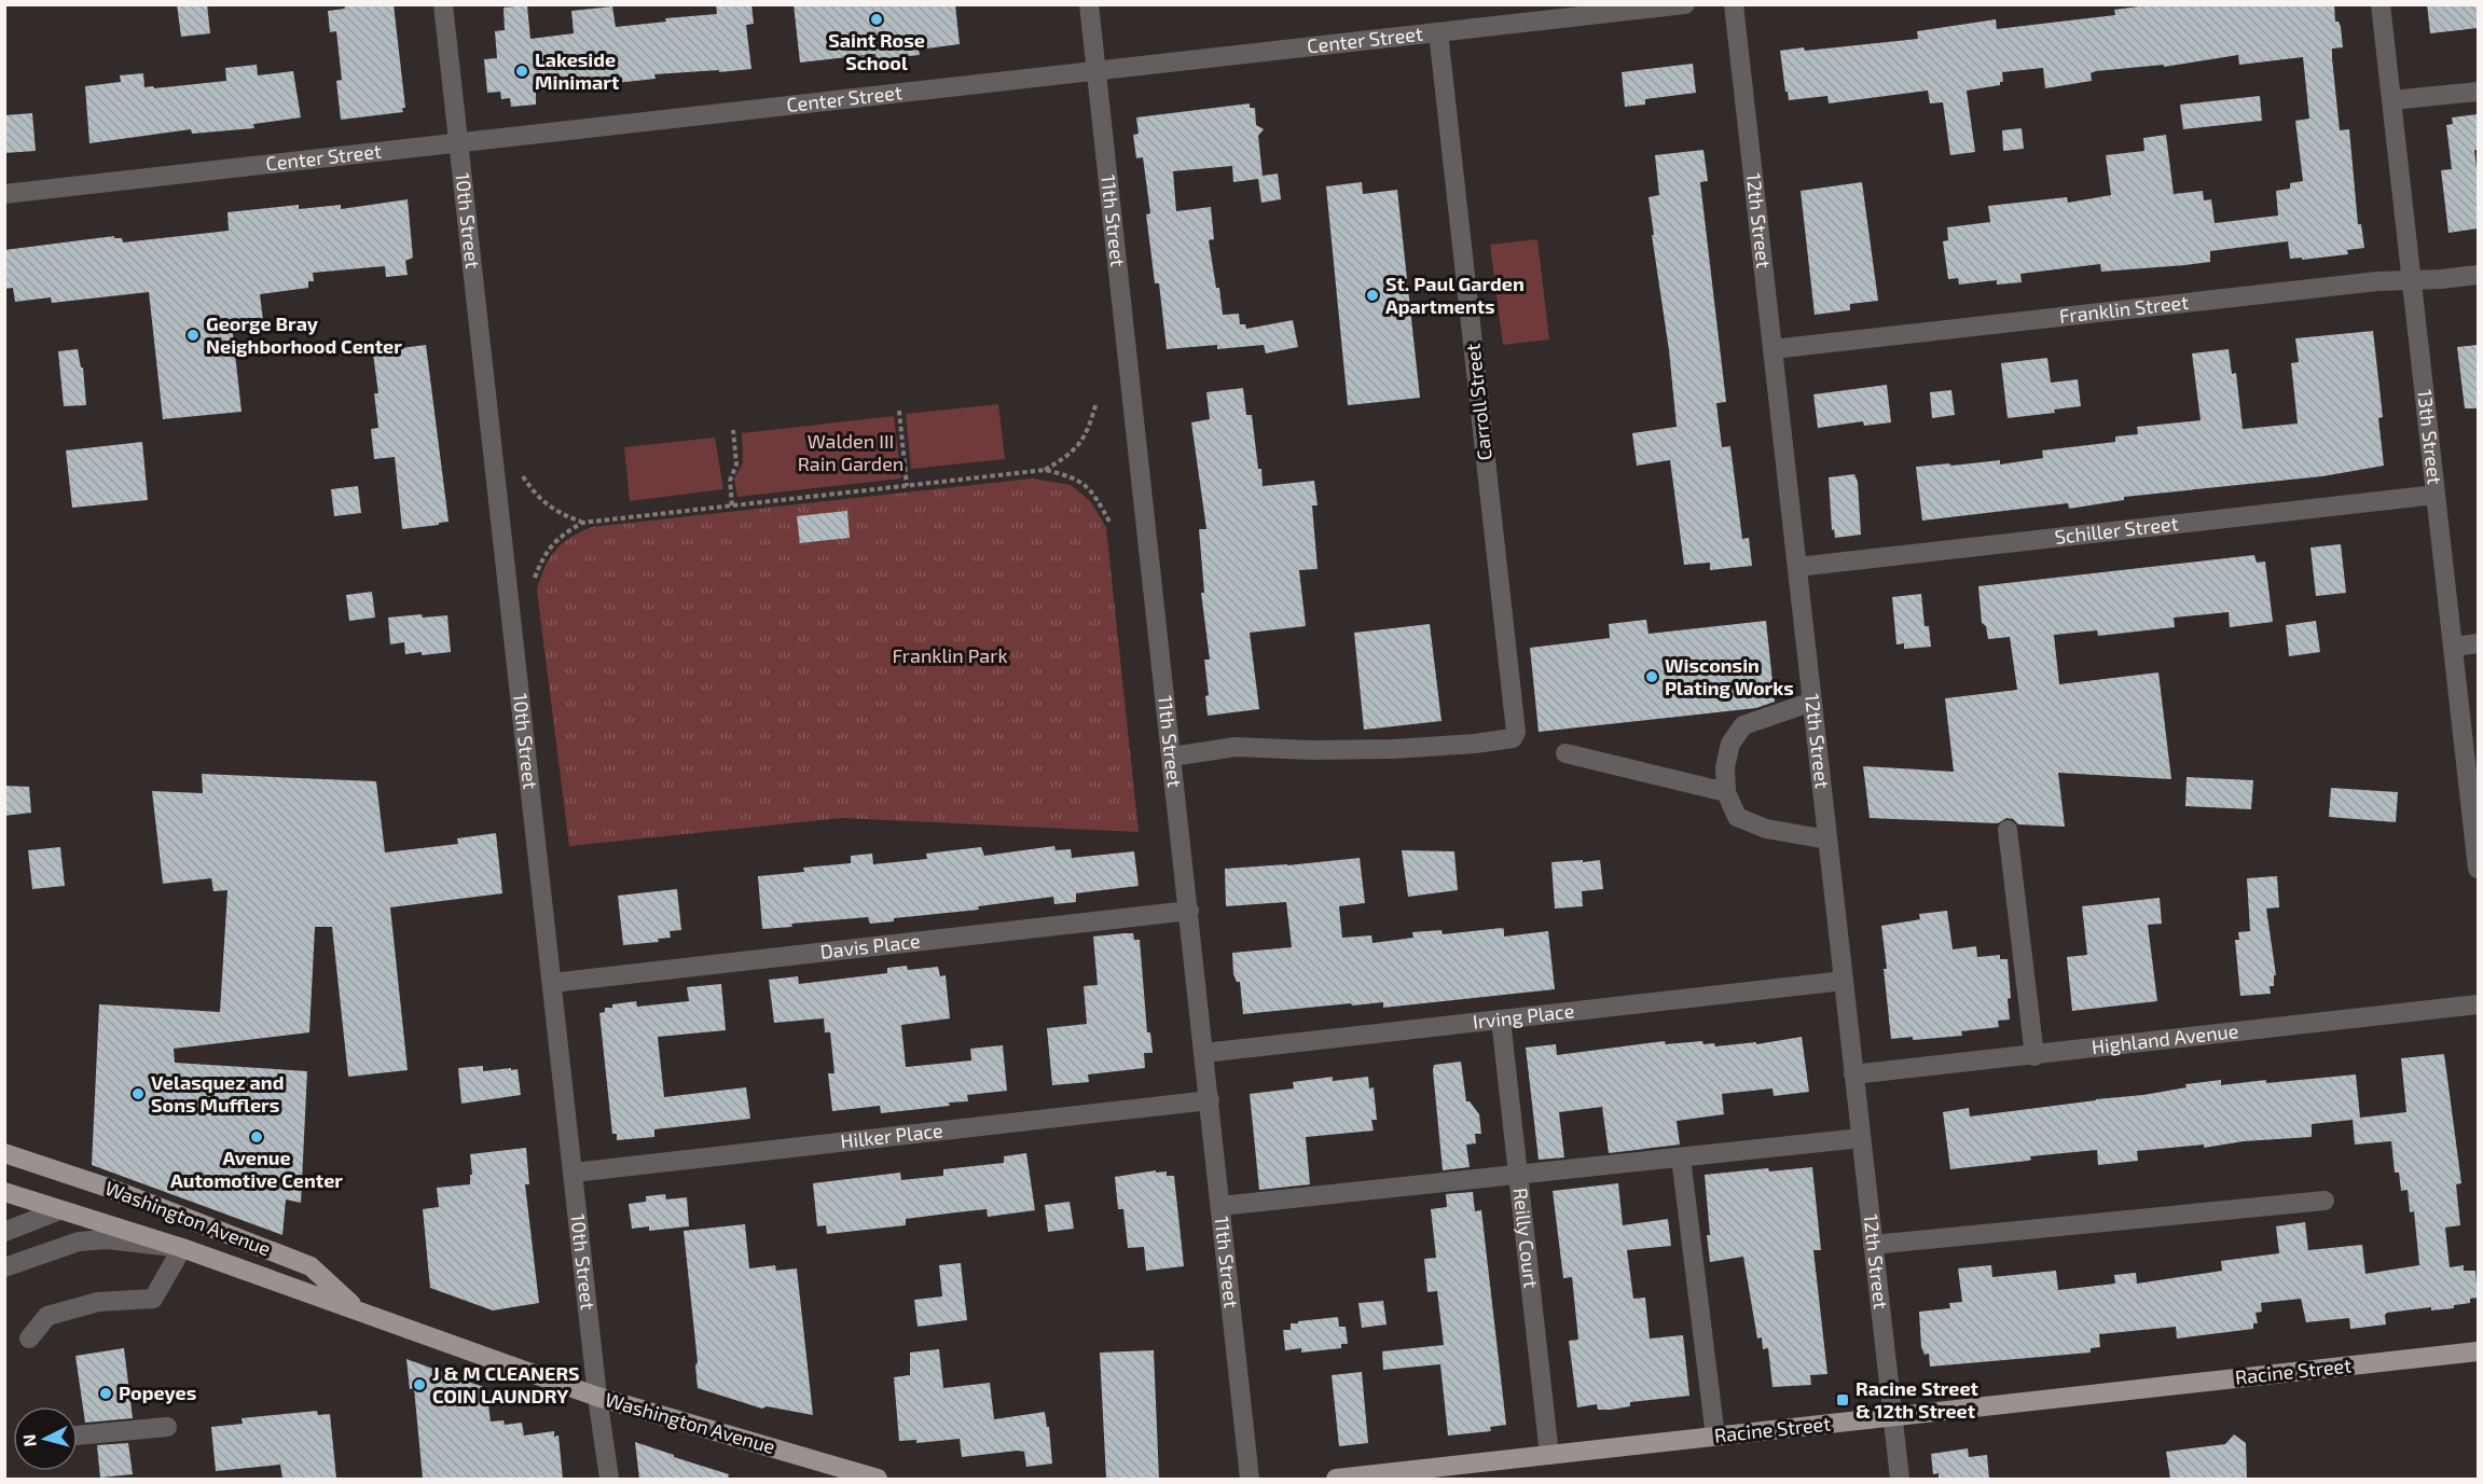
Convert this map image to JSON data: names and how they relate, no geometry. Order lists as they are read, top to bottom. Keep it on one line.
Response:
{"streets":{"main road":["Washington Avenue","Racine Street"],"street":["Center Street","11th Street","10th Street","12th Street","Franklin Street","Carroll Street","13th Street","Schiller Street","Davis Place","Irving Place","Highland Avenue","Hilker Place","Reilly Court"]},"crossings":[["Center Street","11th Street"],["Center Street","10th Street"],["Center Street","Carroll Street"],["11th Street","Carroll Street"],["11th Street","Davis Place"],["11th Street","Irving Place"],["11th Street","Hilker Place"],["10th Street","Davis Place"],["10th Street","Hilker Place"],["10th Street","Washington Avenue"],["12th Street","Franklin Street"],["12th Street","Schiller Street"],["12th Street","Irving Place"],["12th Street","Highland Avenue"],["12th Street","Racine Street"],["Franklin Street","13th Street"],["13th Street","Schiller Street"],["Irving Place","Reilly Court"],["Reilly Court","Racine Street"]],"parks":["Walden III Rain Garden","Franklin Park"],"places":{"other":["Saint Rose School","Lakeside Minimart","St. Paul Garden Apartments","George Bray Neighborhood Center","Wisconsin Plating Works","Velasquez and Sons Mufflers","Avenue Automotive Center","J & M CLEANERS COIN LAUNDRY","Popeyes"],"transit":["Racine Street & 12th Street"]},"north":"left"}
